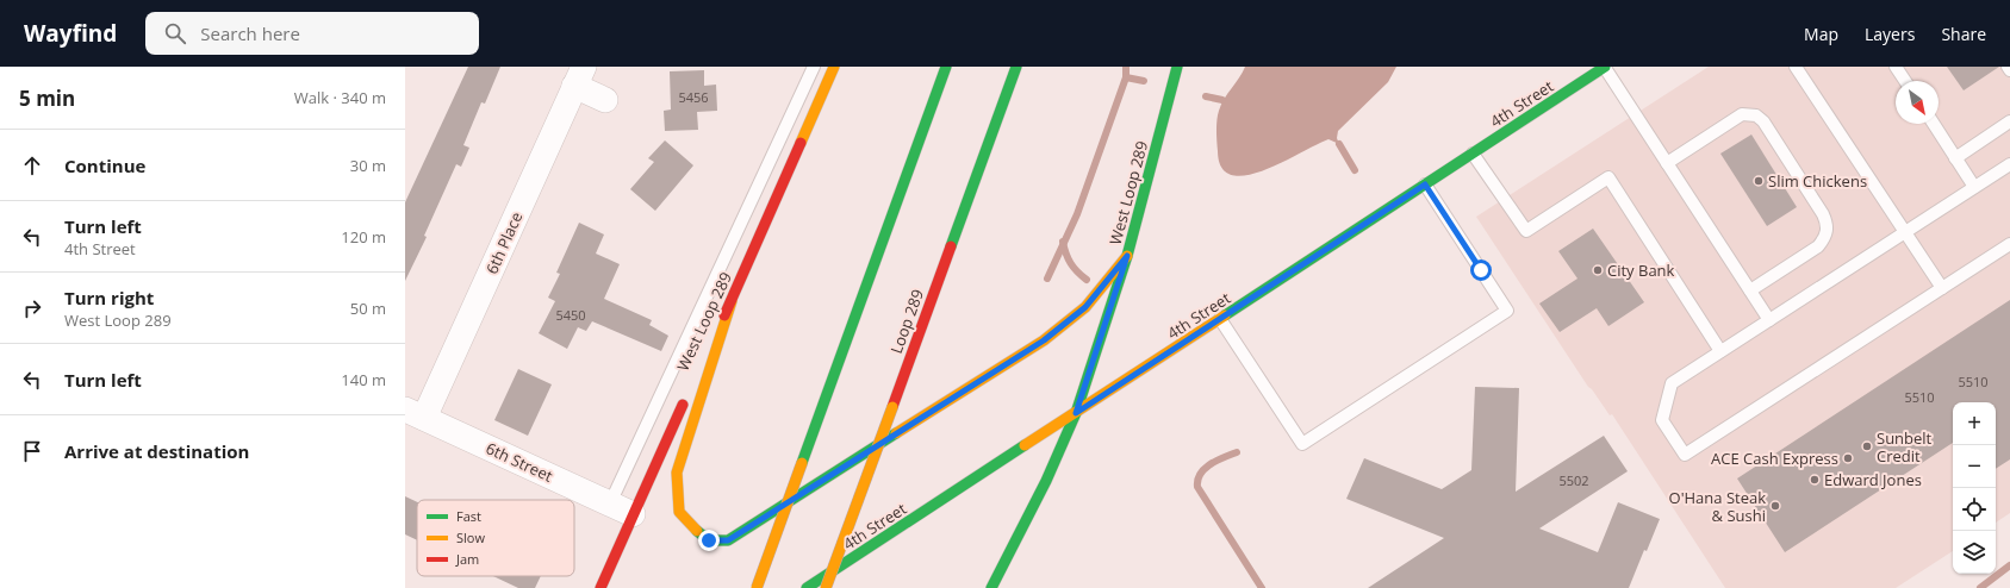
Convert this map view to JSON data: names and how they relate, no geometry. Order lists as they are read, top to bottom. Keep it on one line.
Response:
{"streets":{"main road":["4th Street","West Loop 289","Loop 289"],"street":["6th Place","6th Street"]},"crossings":[["4th Street","West Loop 289"],["West Loop 289","6th Street"],["6th Place","6th Street"]],"places":["Slim Chickens","City Bank","Sunbelt Credit","ACE Cash Express","Edward Jones","O'Hana Steak & Sushi"],"house_numbers":["5456","5450","5510","5510","5502"],"legend":["Fast","Slow","Jam"],"north":"bottom right","page":{"header":"Wayfind","search":"Search here","nav":["Map","Layers","Share"],"heading":["5 min","Walk · 340 m"],"list":[["Continue","30 m"],["Turn left","4th Street","120 m"],["Turn right","West Loop 289","50 m"],["Turn left","140 m"],"Arrive at destination"],"map_buttons":["+","−"]}}
